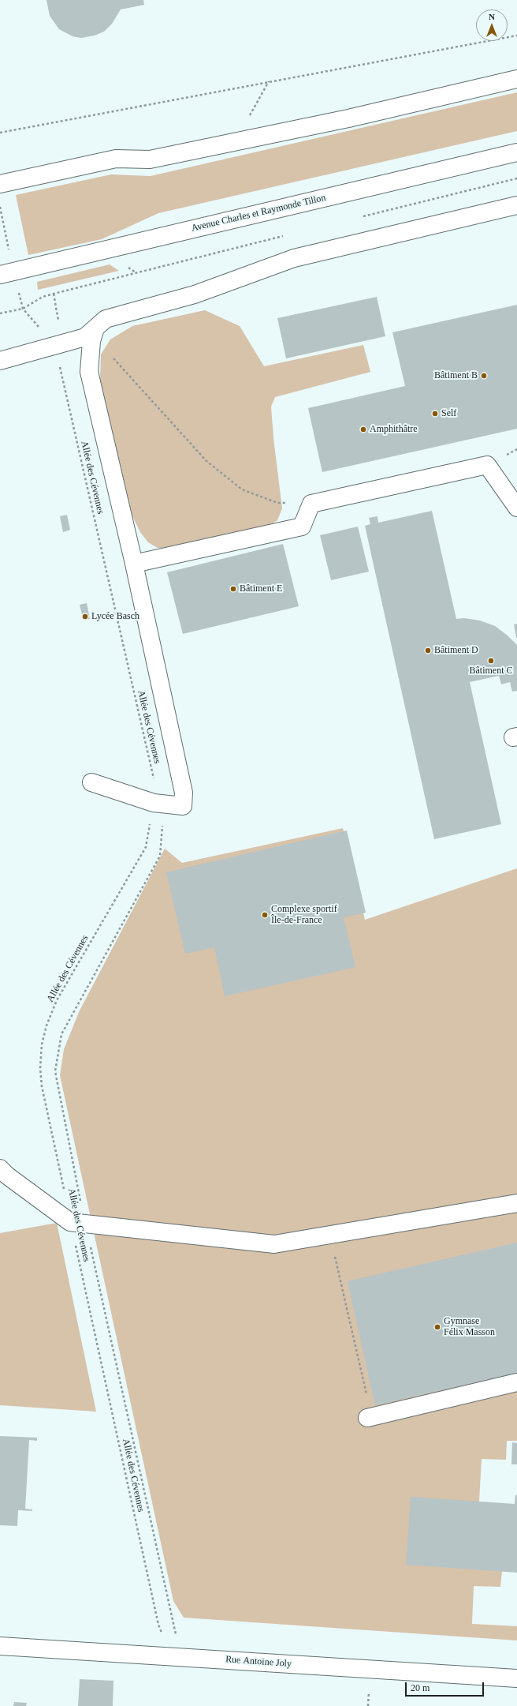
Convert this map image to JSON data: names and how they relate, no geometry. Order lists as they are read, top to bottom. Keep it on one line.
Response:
{"streets":{"main road":["Avenue Charles et Raymonde Tillon","Rue Antoine Joly"],"path":["Allée des Cévennes"]},"crossings":[["Allée des Cévennes","Rue Antoine Joly"]],"places":["Bâtiment B","Self","Amphithâtre","Bâtiment E","Lycée Basch","Bâtiment D","Bâtiment C","Complexe sportif Île-de-France","Gymnase Félix Masson"],"scale_bar":"20 m","north":"top"}
